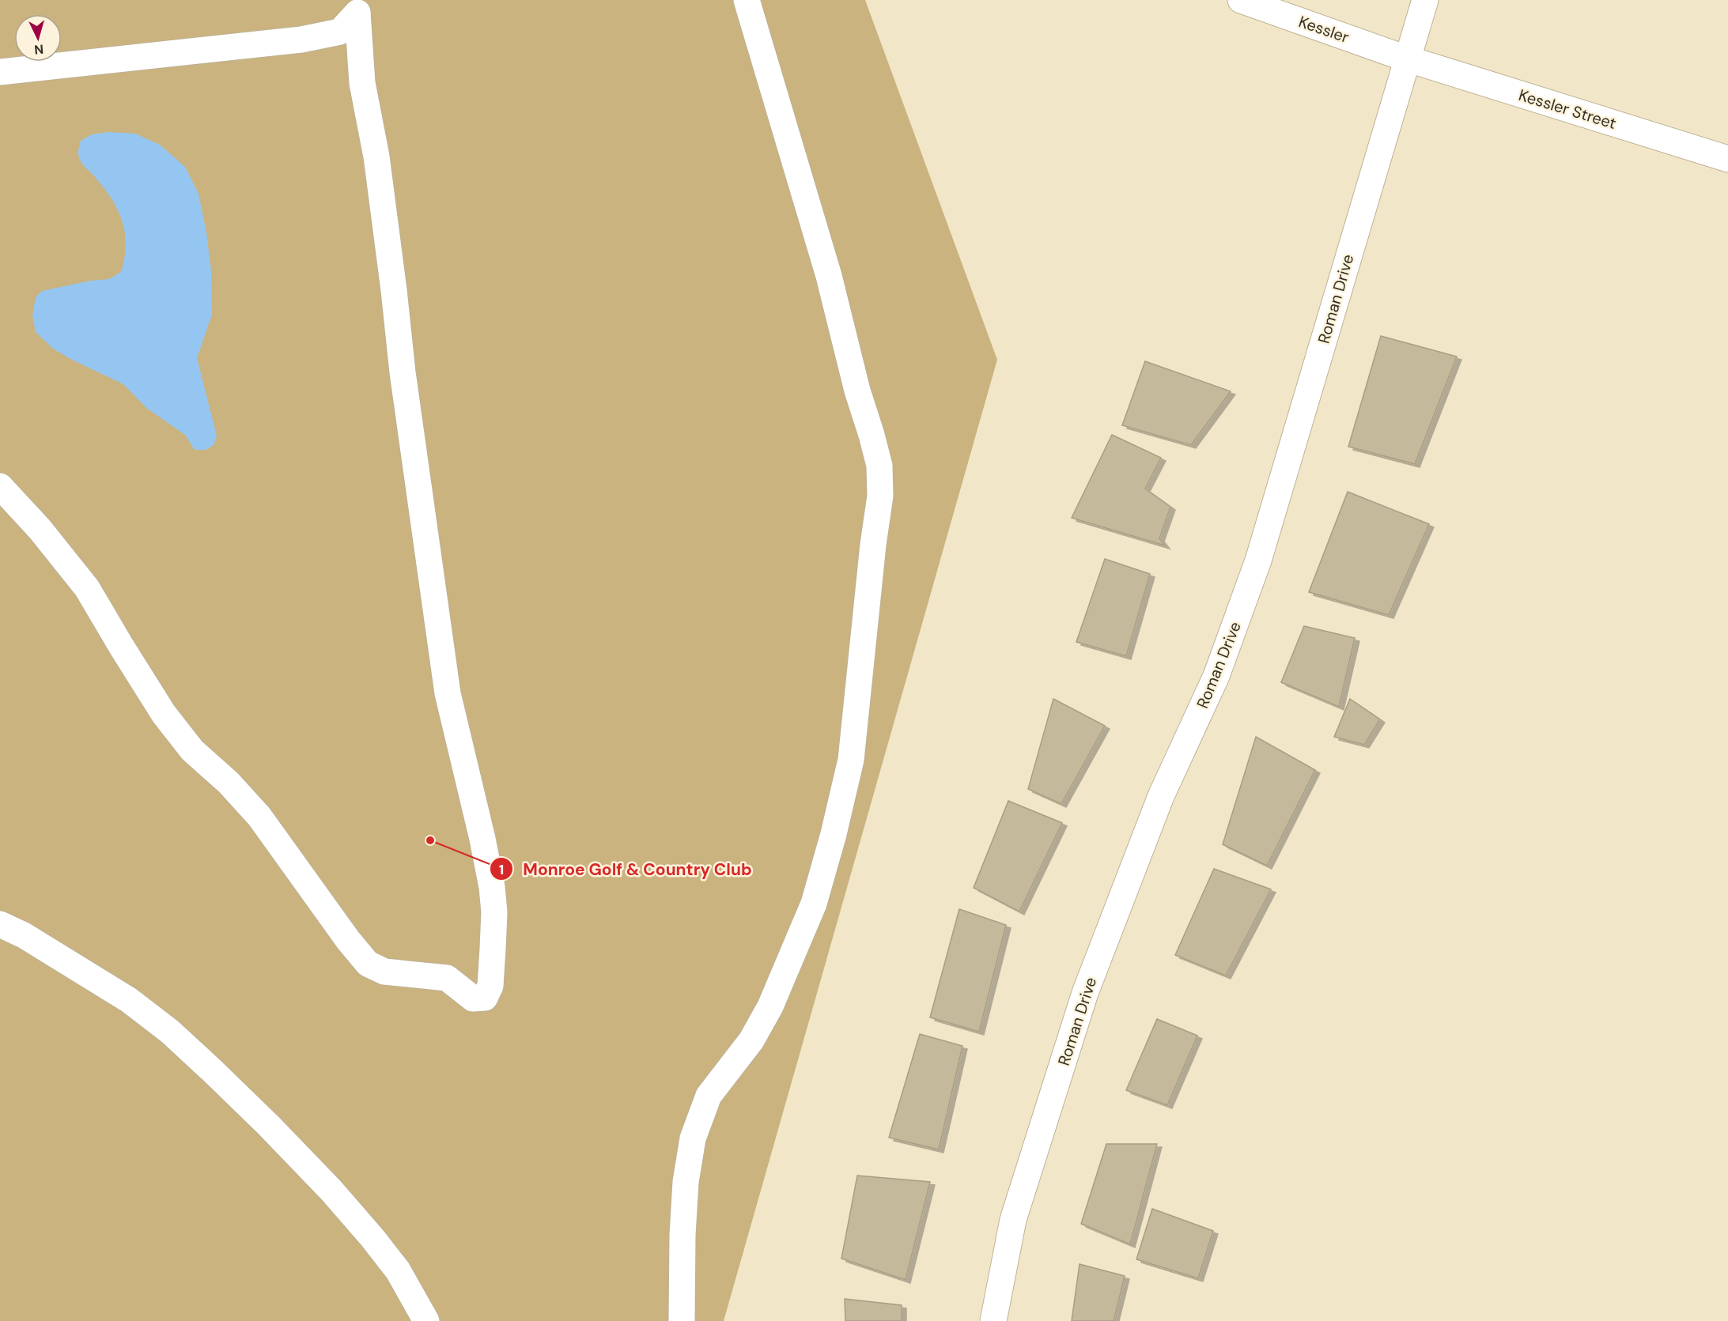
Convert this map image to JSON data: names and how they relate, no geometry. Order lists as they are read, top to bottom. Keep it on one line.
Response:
{"streets":{"street":["Kessler","Kessler Street","Roman Drive"]},"crossings":[["Kessler","Kessler Street"],["Kessler","Roman Drive"],["Kessler Street","Roman Drive"]],"places":["Monroe Golf & Country Club"],"north":"bottom"}
